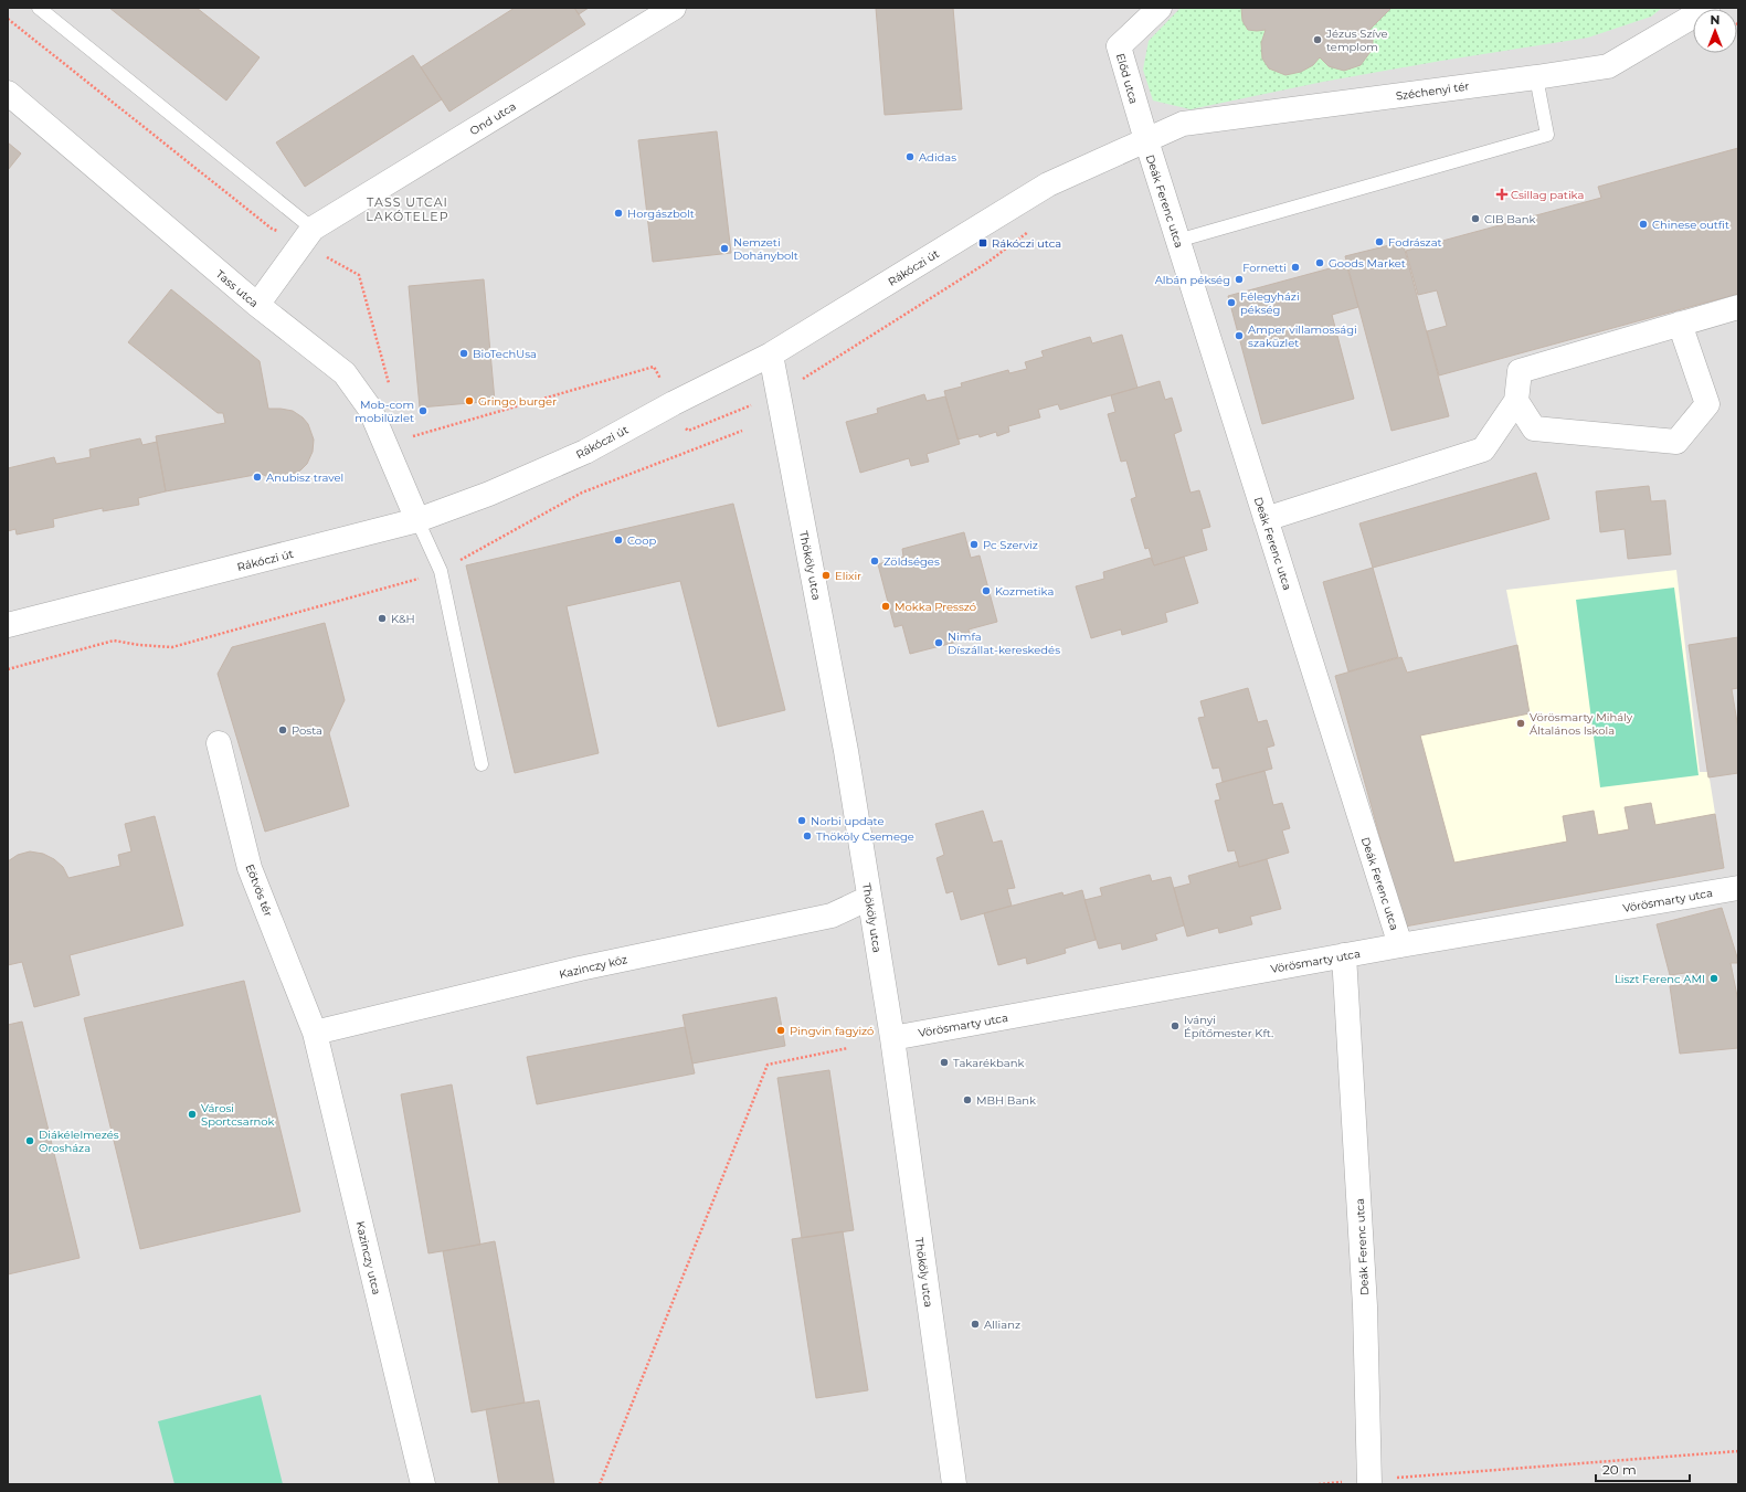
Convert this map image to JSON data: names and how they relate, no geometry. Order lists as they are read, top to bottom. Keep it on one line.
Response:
{"streets":{"street":["Előd utca","Széchenyi tér","Ond utca","Deák Ferenc utca","Rákóczi út","Tass utca","Thököly utca","Eötvös tér","Vörösmarty utca","Kazinczy köz","Kazinczy utca"]},"crossings":[["Előd utca","Széchenyi tér"],["Előd utca","Deák Ferenc utca"],["Előd utca","Rákóczi út"],["Széchenyi tér","Deák Ferenc utca"],["Széchenyi tér","Rákóczi út"],["Deák Ferenc utca","Rákóczi út"],["Deák Ferenc utca","Vörösmarty utca"],["Rákóczi út","Tass utca"],["Rákóczi út","Thököly utca"],["Thököly utca","Vörösmarty utca"],["Thököly utca","Kazinczy köz"],["Eötvös tér","Kazinczy köz"],["Eötvös tér","Kazinczy utca"],["Kazinczy köz","Kazinczy utca"]],"districts":["TASS UTCAI LAKÓTELEP"],"places":{"other":["Jézus Szíve templom","Adidas","Horgászbolt","CIB Bank","Chinese outfit","Fodrászat","Nemzeti Dohánybolt","Goods Market","Fornetti","Albán pékség","Félegyházi pékség","Amper villamossági szaküzlet","BioTechUsa","Gringo burger","Mob-com mobilüzlet","Anubisz travel","Coop","Pc Szerviz","Zöldséges","Elixir","Kozmetika","Mokka Presszó","K&H","Nimfa Díszállat-kereskedés","Vörösmarty Mihály Általános Iskola","Posta","Norbi update","Thököly Csemege","Liszt Ferenc AMI","Iványi Építőmester Kft.","Pingvin fagyizó","Takarékbank","MBH Bank","Városi Sportcsarnok","Diákélelmezés Orosháza","Allianz"],"health":["Csillag patika"],"transit":["Rákóczi utca"]},"scale_bar":"20 m","north":"top"}
